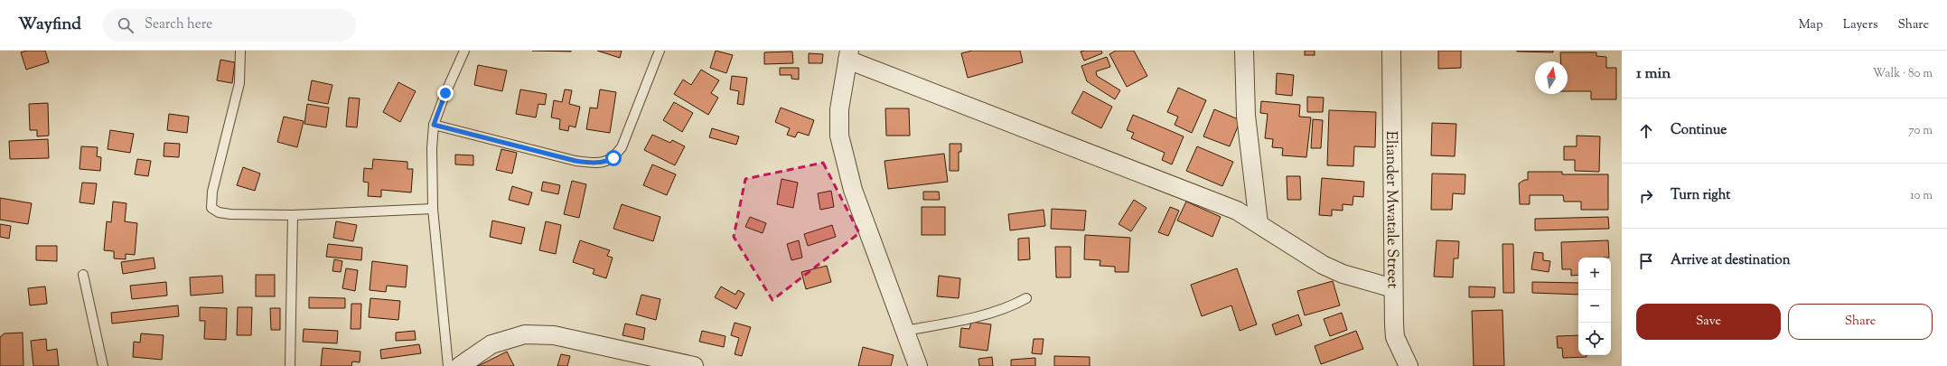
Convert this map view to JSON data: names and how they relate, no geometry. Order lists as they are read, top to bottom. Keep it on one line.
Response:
{"streets":{"street":["Eliander Mwatale Street"]},"north":"top","page":{"header":"Wayfind","search":"Search here","nav":["Map","Layers","Share"],"heading":["1 min","Walk · 80 m"],"list":[["Continue","70 m"],["Turn right","10 m"],"Arrive at destination"],"map_buttons":["+","−"],"buttons":["Save","Share"]}}
